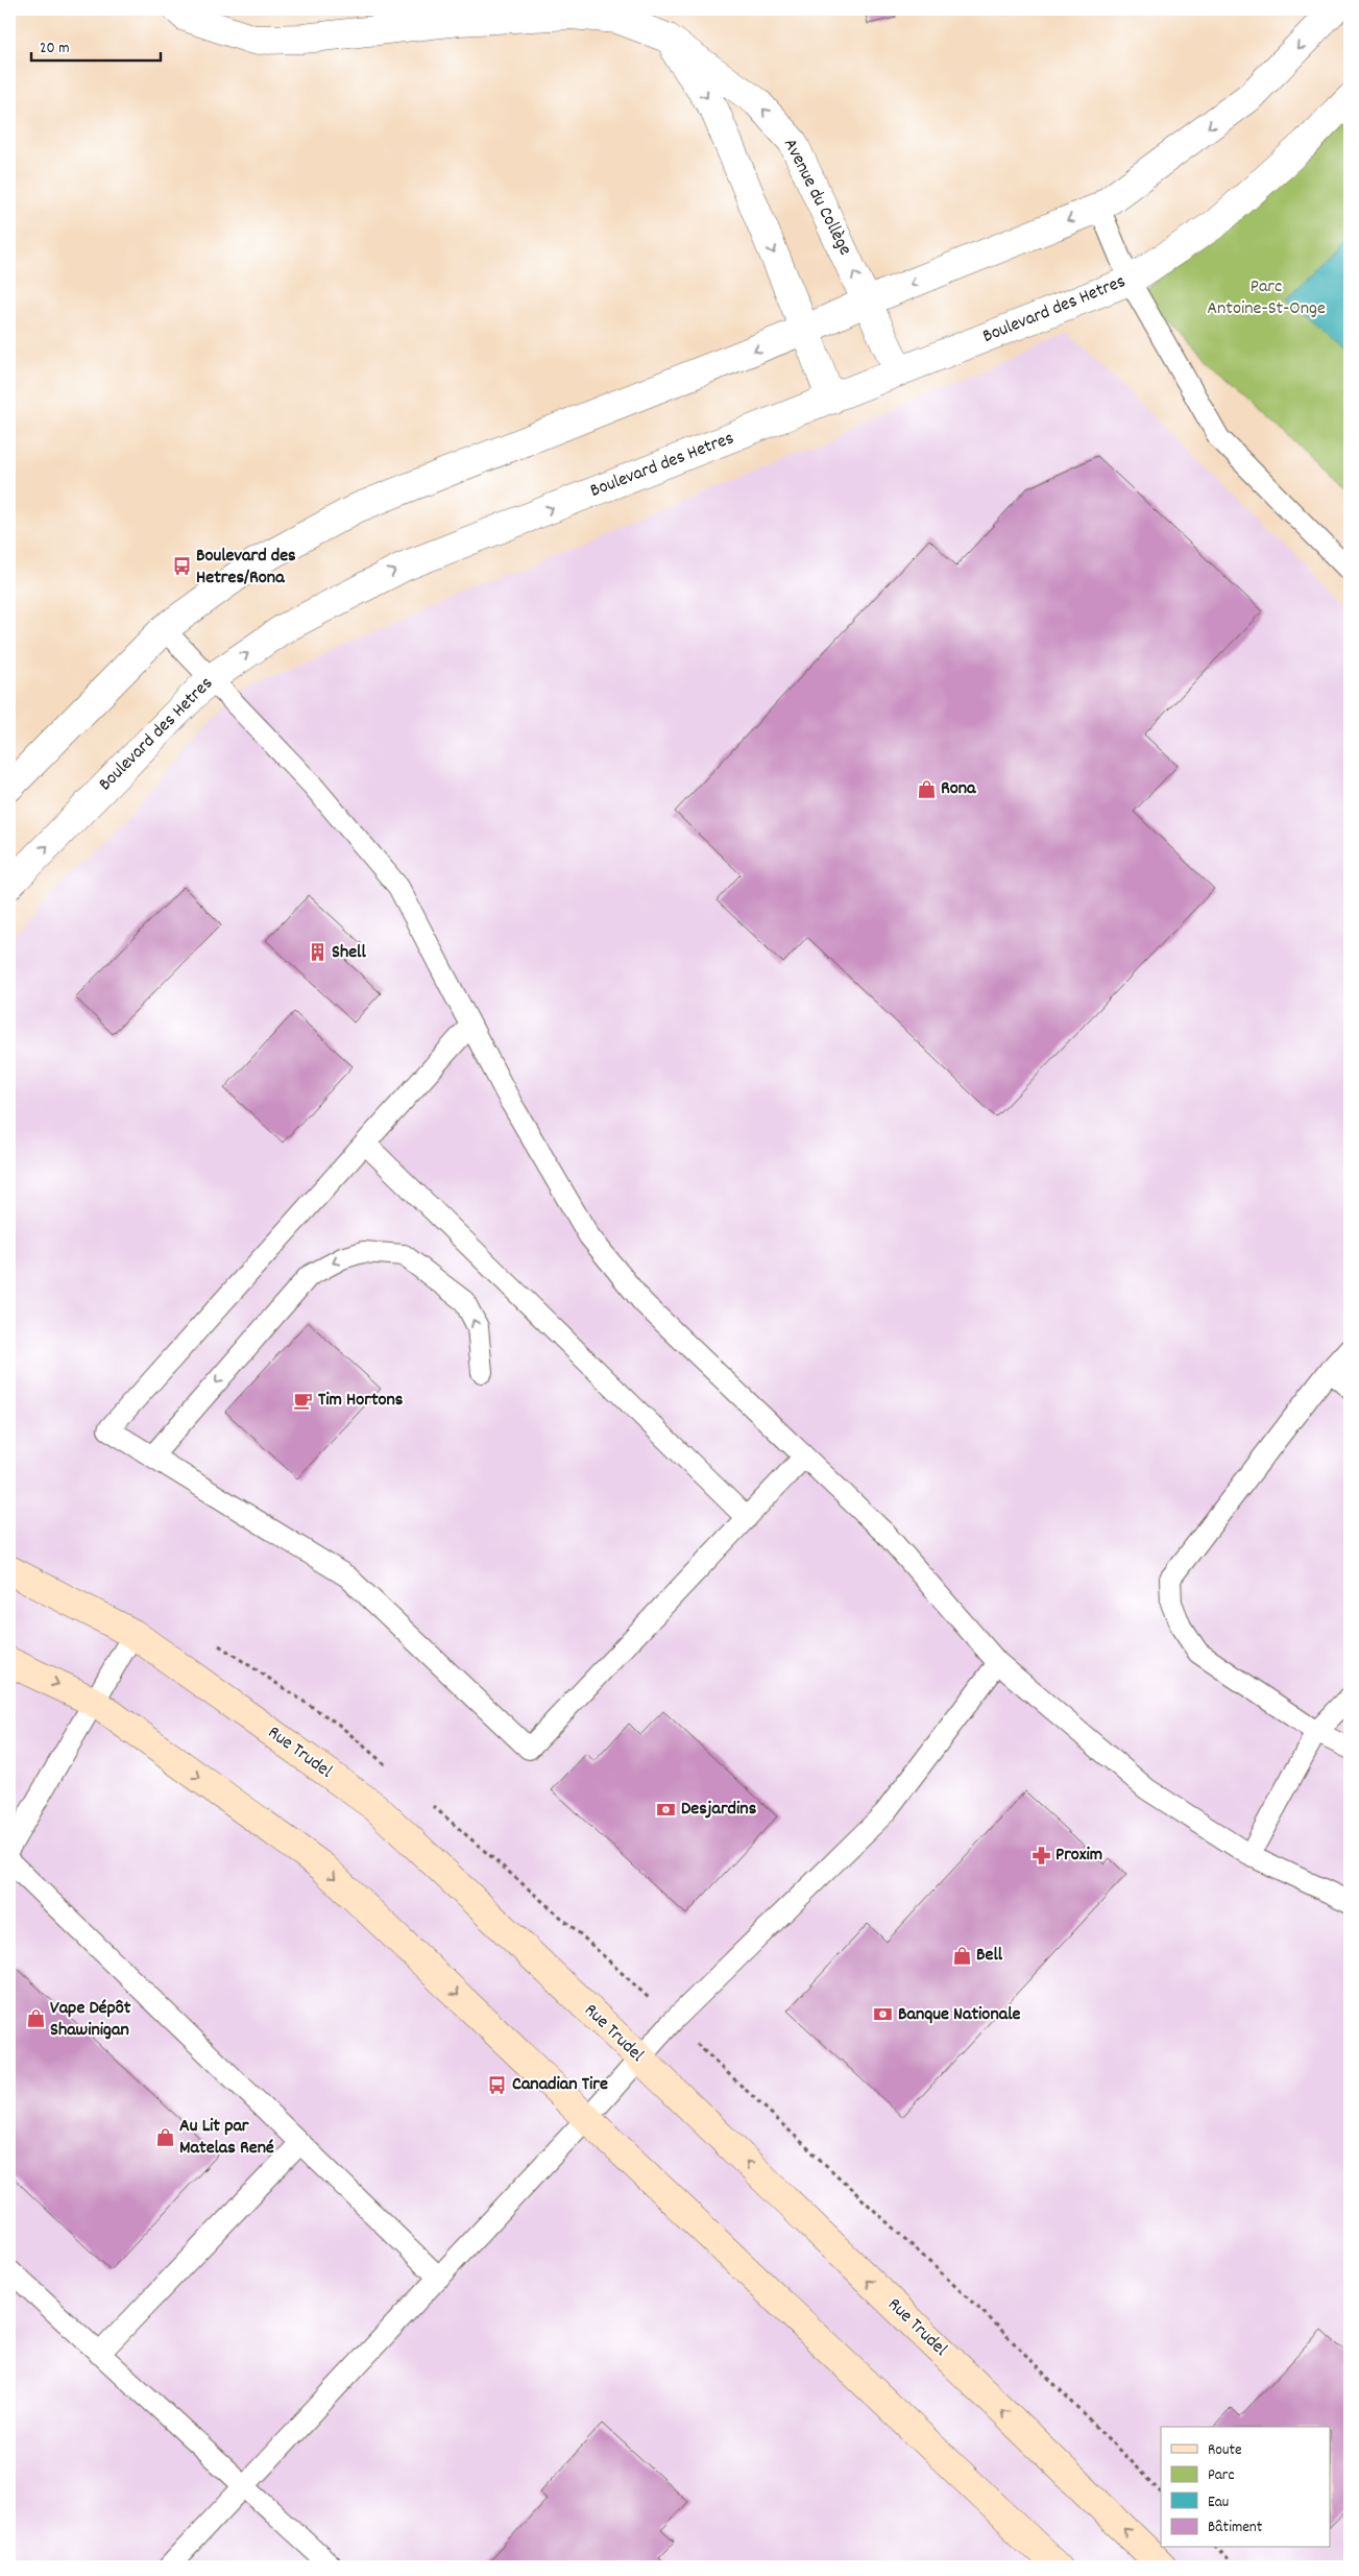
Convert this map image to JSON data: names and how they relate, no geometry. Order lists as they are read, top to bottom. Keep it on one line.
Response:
{"streets":{"main road":["Rue Trudel"],"street":["Avenue du Collège","Boulevard des Hetres"]},"crossings":[["Avenue du Collège","Boulevard des Hetres"]],"parks":["Parc Antoine-St-Onge"],"places":{"bus stop":["Boulevard des Hetres/Rona","Canadian Tire"],"shop":["Rona","Bell","Vape Dépôt Shawinigan","Au Lit par Matelas René"],"building":["Shell"],"cafe":["Tim Hortons"],"bank":["Desjardins","Banque Nationale"],"pharmacy":["Proxim"]},"legend":["Route","Parc","Eau","Bâtiment"],"scale_bar":"20 m"}
